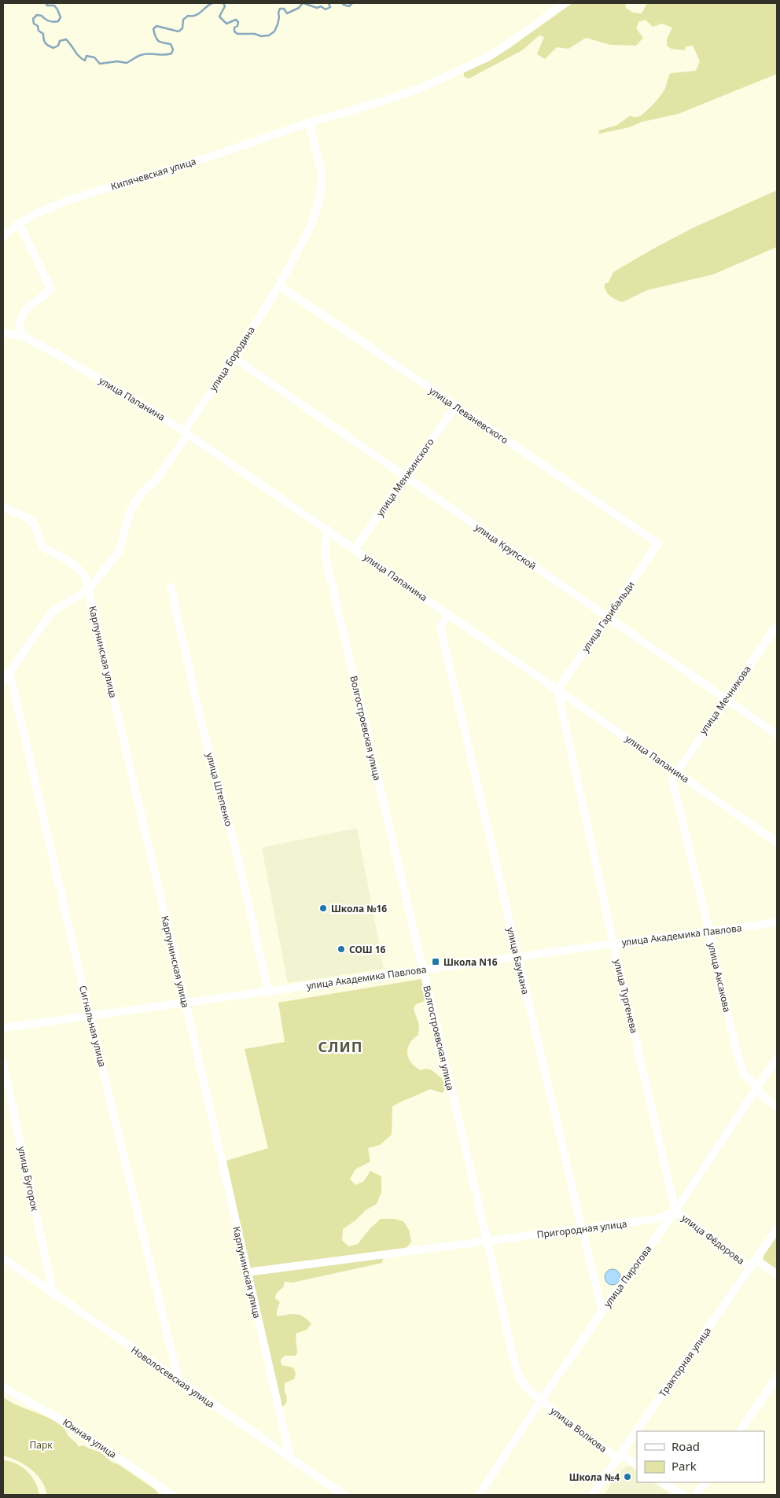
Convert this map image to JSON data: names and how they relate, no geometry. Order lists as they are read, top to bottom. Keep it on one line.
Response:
{"streets":{"street":["Кипячевская улица","улица Бородина","улица Папанина","улица Леваневского","улица Менжинского","улица Крупской","улица Гарибальди","Карпунинская улица","улица Мечникова","Волгостроевская улица","улица Штепенко","улица Академика Павлова","улица Баумана","улица Аксакова","улица Тургенева","Сигнальная улица","улица Бугорок","Пригородная улица","улица Фёдорова","улица Пирогова","Тракторная улица","Новолосевская улица","улица Волкова","Южная улица"]},"crossings":[["Кипячевская улица","улица Бородина"],["улица Бородина","улица Папанина"],["улица Бородина","улица Леваневского"],["улица Бородина","улица Крупской"],["улица Бородина","Карпунинская улица"],["улица Бородина","Сигнальная улица"],["улица Папанина","улица Менжинского"],["улица Папанина","улица Гарибальди"],["улица Папанина","улица Мечникова"],["улица Папанина","Волгостроевская улица"],["улица Папанина","улица Баумана"],["улица Папанина","улица Аксакова"],["улица Папанина","улица Тургенева"],["улица Леваневского","улица Менжинского"],["улица Леваневского","улица Гарибальди"],["улица Менжинского","улица Крупской"],["улица Крупской","улица Гарибальди"],["улица Крупской","улица Мечникова"],["улица Гарибальди","улица Тургенева"],["Карпунинская улица","улица Академика Павлова"],["Карпунинская улица","Пригородная улица"],["Карпунинская улица","Новолосевская улица"],["улица Мечникова","улица Аксакова"],["Волгостроевская улица","улица Академика Павлова"],["Волгостроевская улица","Пригородная улица"],["Волгостроевская улица","улица Пирогова"],["Волгостроевская улица","улица Волкова"],["улица Штепенко","улица Академика Павлова"],["улица Академика Павлова","улица Баумана"],["улица Академика Павлова","улица Аксакова"],["улица Академика Павлова","улица Тургенева"],["улица Академика Павлова","Сигнальная улица"],["улица Баумана","Пригородная улица"],["улица Баумана","улица Пирогова"],["улица Аксакова","улица Пирогова"],["улица Тургенева","Пригородная улица"],["улица Тургенева","улица Фёдорова"],["улица Тургенева","улица Пирогова"],["Сигнальная улица","Новолосевская улица"],["улица Бугорок","Новолосевская улица"],["Пригородная улица","улица Фёдорова"],["Пригородная улица","улица Пирогова"],["улица Фёдорова","улица Пирогова"],["улица Фёдорова","Тракторная улица"],["улица Пирогова","улица Волкова"],["Тракторная улица","улица Волкова"]],"districts":["СЛИП"],"parks":["Парк"],"places":{"other":["Школа №16","СОШ 16","Школа №4"],"transit":["Школа N16"]},"legend":["Road","Park"]}
